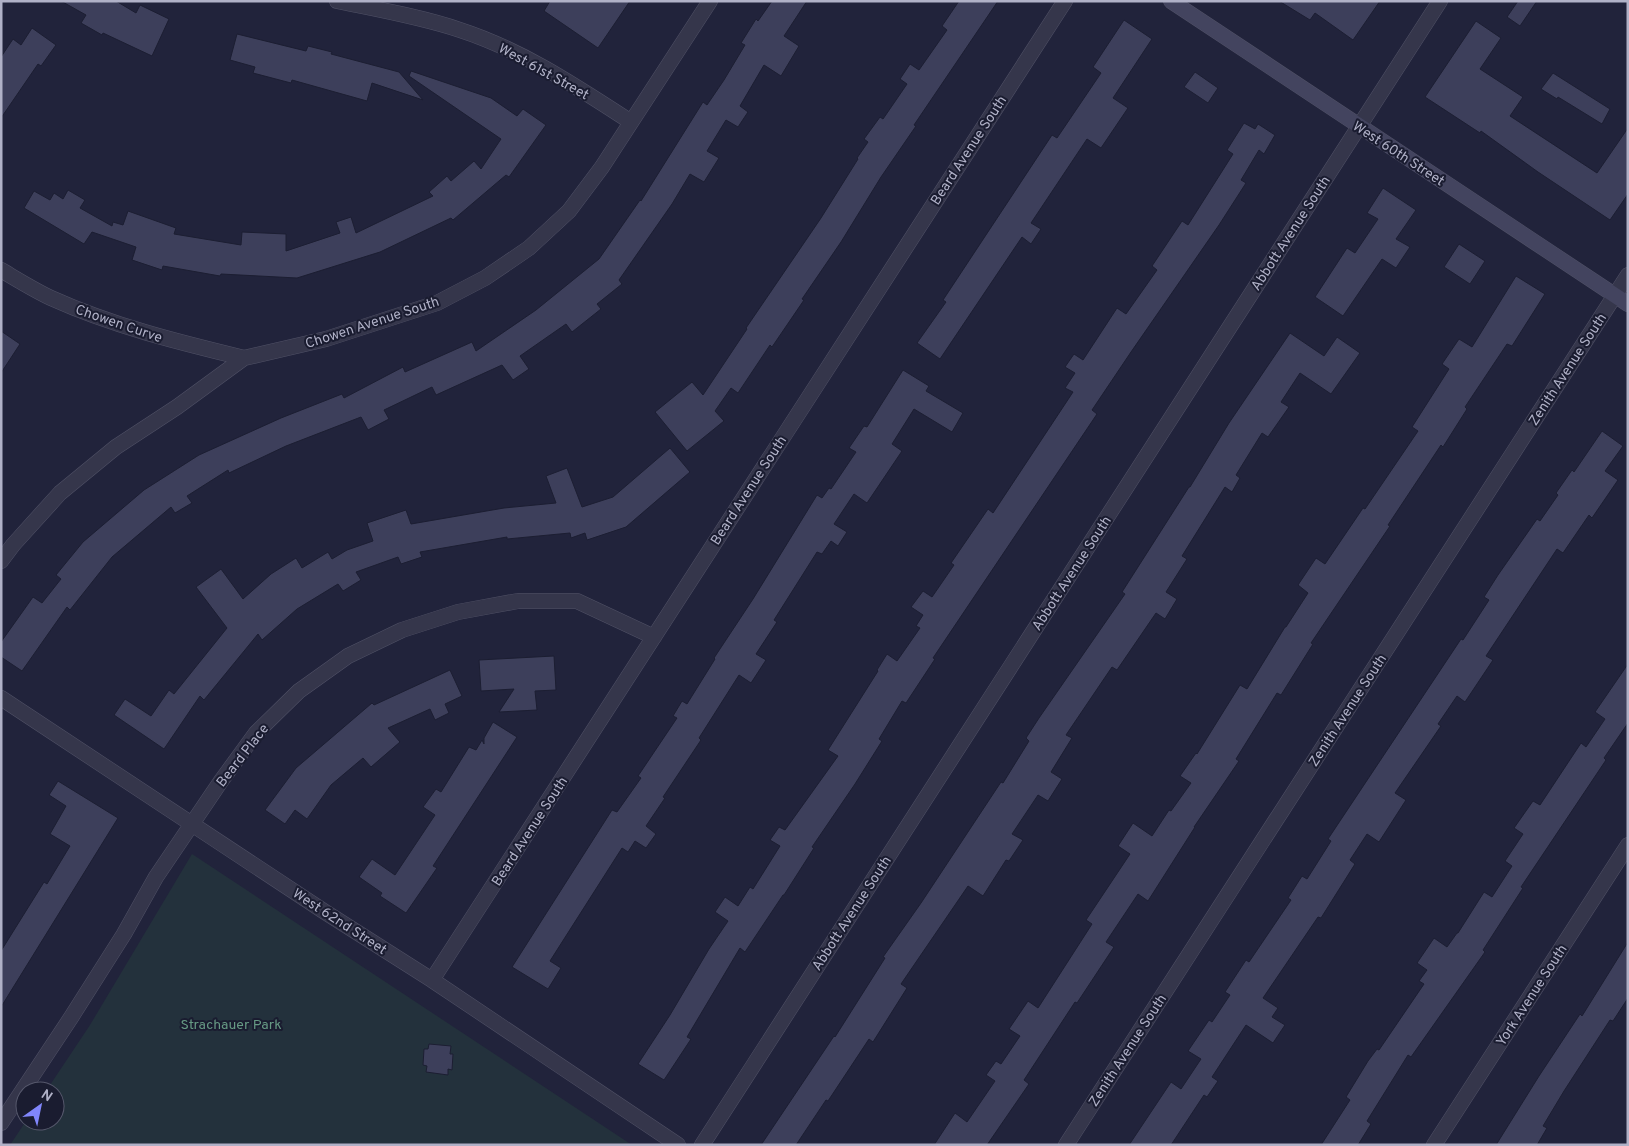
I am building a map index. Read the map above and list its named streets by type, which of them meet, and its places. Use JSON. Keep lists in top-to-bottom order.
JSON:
{
  "streets": {
    "street": [
      "West 61st Street",
      "Beard Avenue South",
      "West 60th Street",
      "Abbott Avenue South",
      "Chowen Avenue South",
      "Chowen Curve",
      "Zenith Avenue South",
      "Beard Place",
      "West 62nd Street",
      "York Avenue South"
    ]
  },
  "crossings": [
    ["West 61st Street", "Chowen Avenue South"],
    ["Beard Avenue South", "Beard Place"],
    ["Beard Avenue South", "West 62nd Street"],
    ["West 60th Street", "Abbott Avenue South"],
    ["West 60th Street", "Zenith Avenue South"],
    ["Chowen Avenue South", "Chowen Curve"],
    ["Beard Place", "West 62nd Street"]
  ],
  "parks": ["Strachauer Park"],
  "north": "top right"
}
